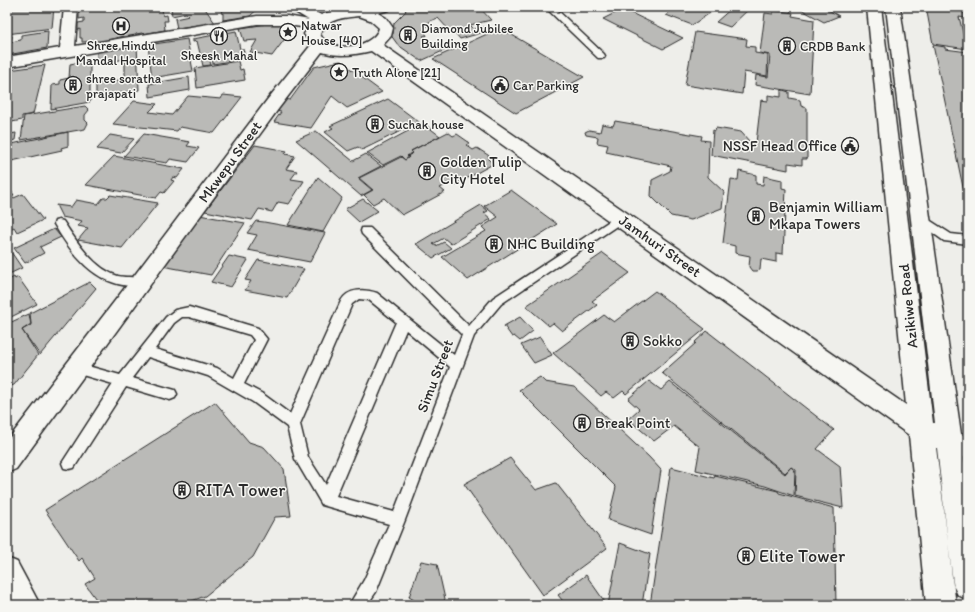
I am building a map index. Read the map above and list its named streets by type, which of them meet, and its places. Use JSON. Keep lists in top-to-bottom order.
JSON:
{
  "streets": {
    "street": ["Mkwepu Street", "Jamhuri Street", "Azikiwe Road"],
    "lane": ["Simu Street"]
  },
  "crossings": [
    ["Jamhuri Street", "Azikiwe Road"],
    ["Jamhuri Street", "Simu Street"]
  ],
  "places": {
    "hospital": ["Shree Hindu Mandal Hospital"],
    "place": ["Natwar House [40]", "Truth Alone [21]"],
    "building": [
      "Diamond Jubilee Building",
      "CRDB Bank",
      "shree soratha prajapati",
      "Suchak house",
      "Golden Tulip City Hotel",
      "Benjamin William Mkapa Towers",
      "NHC Building",
      "Sokko",
      "Break Point",
      "RITA Tower",
      "Elite Tower"
    ],
    "restaurant": ["Sheesh Mahal"],
    "public building": ["Car Parking", "NSSF Head Office"]
  }
}
